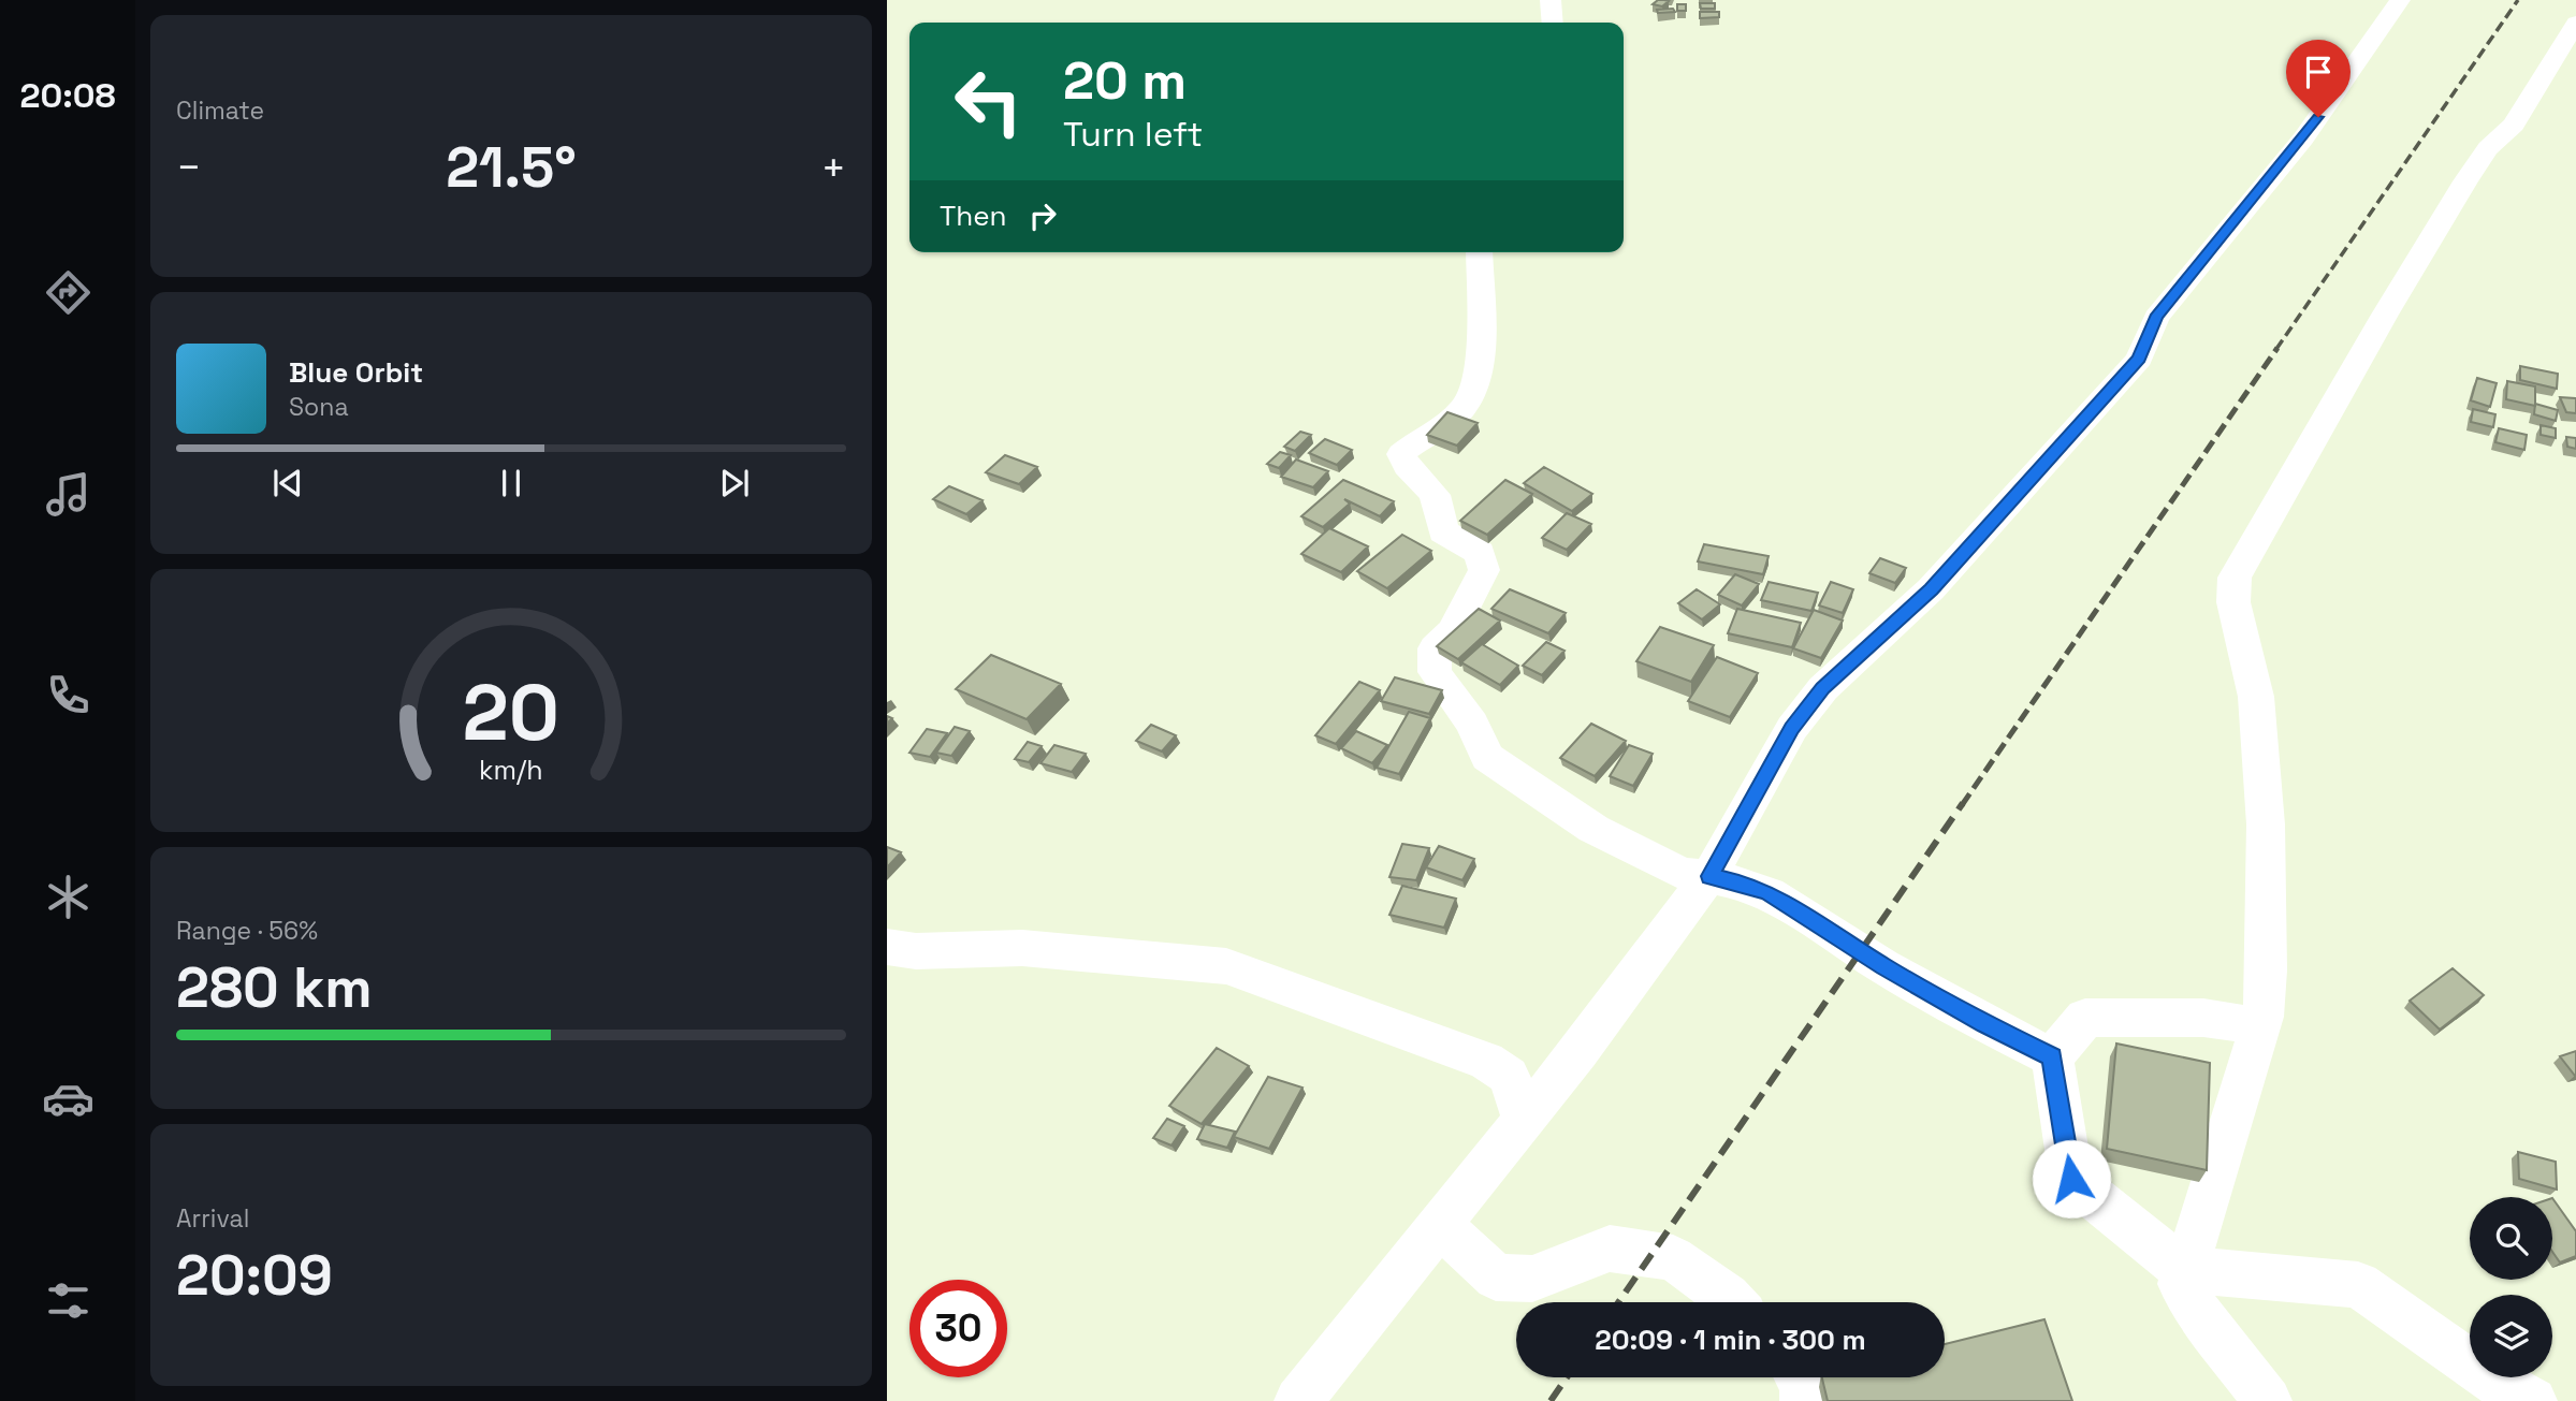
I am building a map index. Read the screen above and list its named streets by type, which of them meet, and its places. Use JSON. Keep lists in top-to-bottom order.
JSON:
{
  "page": {
    "tabs": "20:08",
    "tile": [
      "Climate",
      ["Range · 56%", "280 km"],
      ["Arrival", "20:09"]
    ],
    "turn": ["20 m", "Turn left"],
    "heat": ["−", "21.5°", "+"],
    "then": "Then",
    "song": ["Blue Orbit", "Sona"],
    "limit": "30",
    "trip": "20:09 · 1 min · 300 m",
    "gauge": ["20", "km/h"]
  }
}
